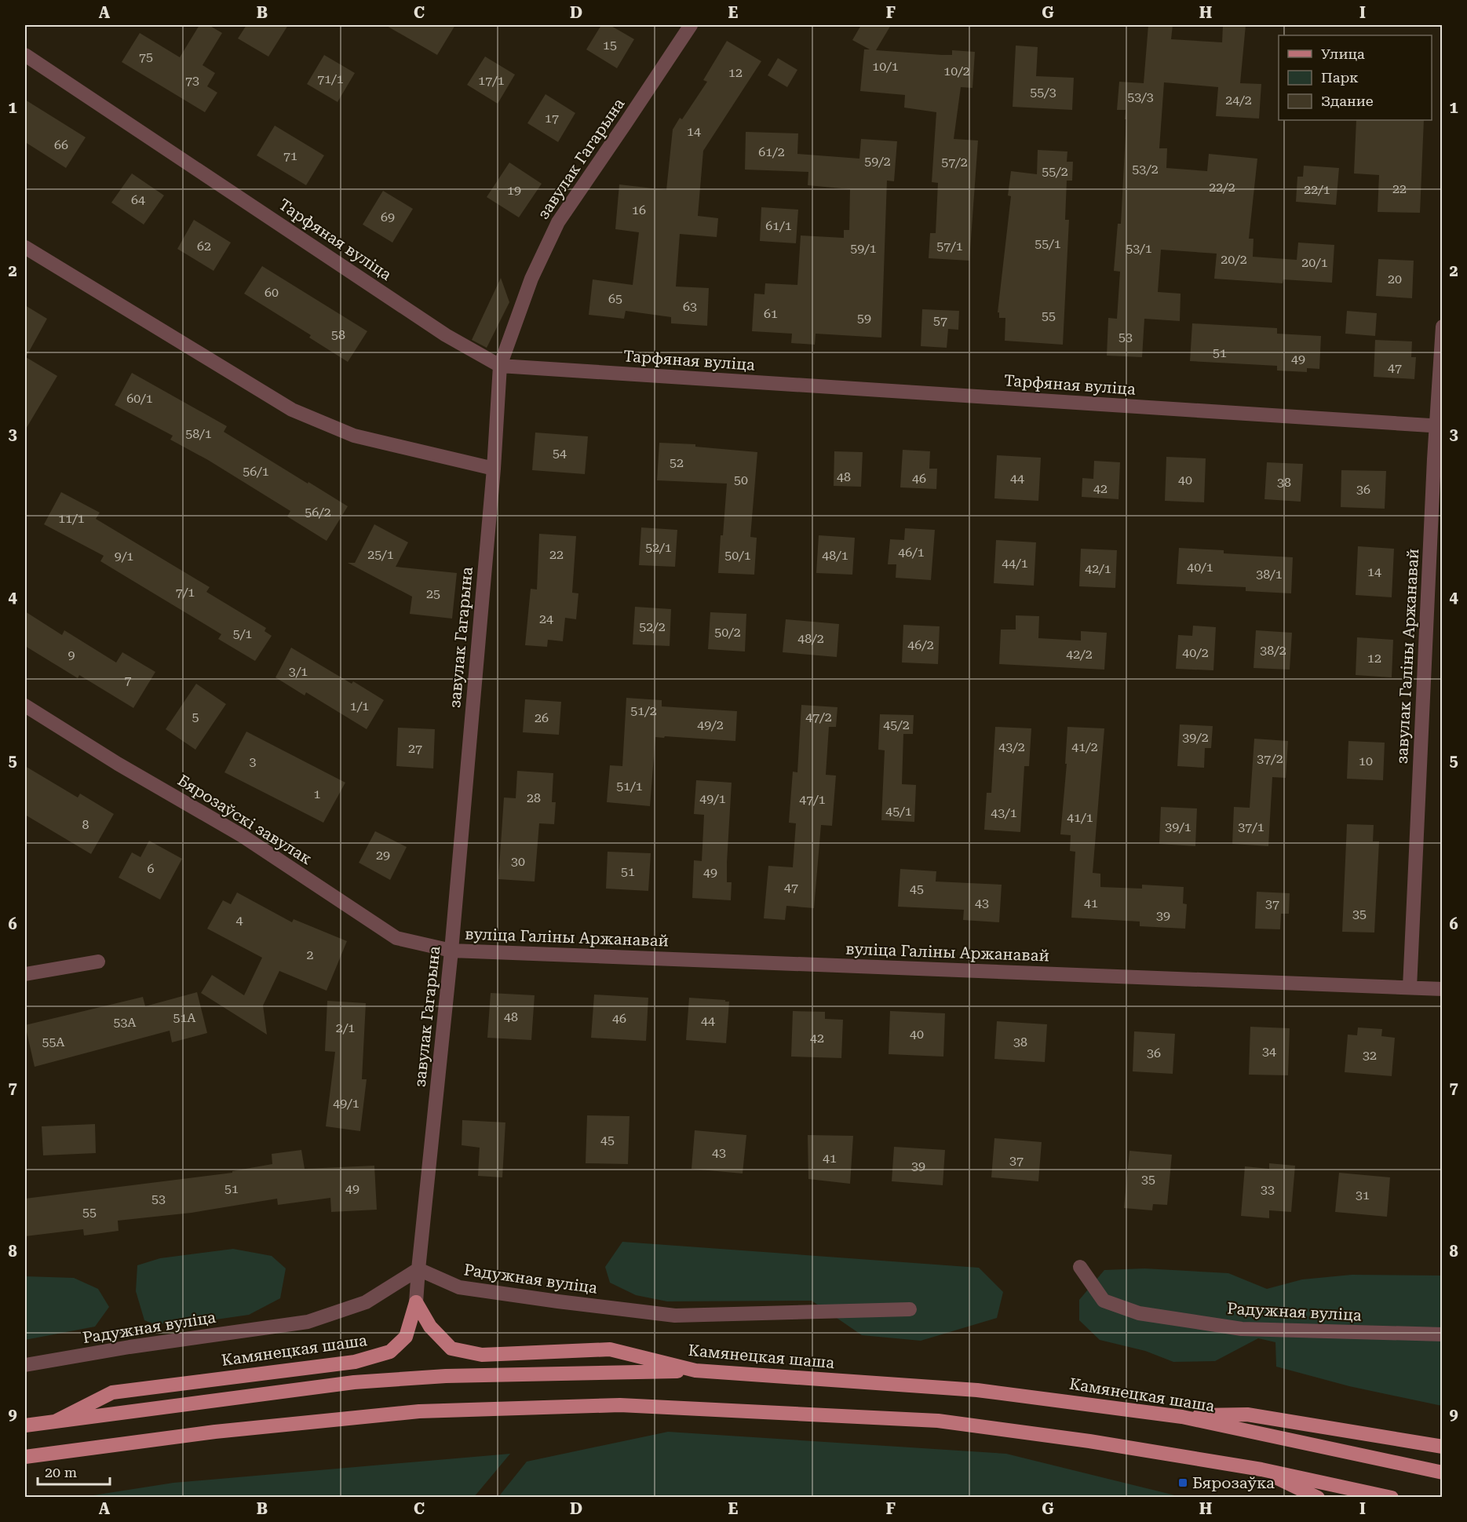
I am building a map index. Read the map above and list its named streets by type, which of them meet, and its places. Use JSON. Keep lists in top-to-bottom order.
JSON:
{
  "streets": {
    "main road": ["Камянецкая шаша"],
    "street": [
      "завулак Гагарына",
      "Тарфяная вуліца",
      "завулак Галіны Аржанавай",
      "Бярозаўскі завулак",
      "вуліца Галіны Аржанавай",
      "Радужная вуліца"
    ]
  },
  "crossings": [
    ["завулак Гагарына", "Тарфяная вуліца"],
    ["завулак Гагарына", "Бярозаўскі завулак"],
    ["завулак Гагарына", "вуліца Галіны Аржанавай"],
    ["завулак Гагарына", "Радужная вуліца"],
    ["завулак Гагарына", "Камянецкая шаша"],
    ["Тарфяная вуліца", "завулак Галіны Аржанавай"],
    ["завулак Галіны Аржанавай", "вуліца Галіны Аржанавай"],
    ["Бярозаўскі завулак", "вуліца Галіны Аржанавай"]
  ],
  "places": {
    "transit": ["Бярозаўка"]
  },
  "house_numbers": [
    "15",
    "75",
    "10/1",
    "10/2",
    "12",
    "71/1",
    "73",
    "17/1",
    "55/3",
    "53/3",
    "24/2",
    "17",
    "14",
    "66",
    "61/2",
    "71",
    "59/2",
    "57/2",
    "53/2",
    "55/2",
    "22/2",
    "22",
    "22/1",
    "19",
    "64",
    "16",
    "69",
    "61/1",
    "55/1",
    "62",
    "57/1",
    "59/1",
    "53/1",
    "20/2",
    "20/1",
    "20",
    "60",
    "65",
    "63",
    "61",
    "55",
    "59",
    "57",
    "58",
    "53",
    "51",
    "49",
    "47",
    "60/1",
    "58/1",
    "54",
    "52",
    "56/1",
    "48",
    "46",
    "44",
    "50",
    "40",
    "38",
    "42",
    "36",
    "56/2",
    "11/1",
    "52/1",
    "46/1",
    "25/1",
    "22",
    "50/1",
    "48/1",
    "9/1",
    "44/1",
    "40/1",
    "42/1",
    "14",
    "38/1",
    "7/1",
    "25",
    "24",
    "52/2",
    "50/2",
    "5/1",
    "48/2",
    "46/2",
    "38/2",
    "40/2",
    "42/2",
    "9",
    "12",
    "3/1",
    "7",
    "1/1",
    "51/2",
    "5",
    "47/2",
    "26",
    "49/2",
    "45/2",
    "39/2",
    "43/2",
    "41/2",
    "27",
    "37/2",
    "10",
    "3",
    "51/1",
    "1",
    "28",
    "49/1",
    "47/1",
    "45/1",
    "43/1",
    "41/1",
    "8",
    "39/1",
    "37/1",
    "29",
    "30",
    "6",
    "51",
    "49",
    "47",
    "45",
    "43",
    "41",
    "37",
    "35",
    "39",
    "4",
    "2",
    "48",
    "51А",
    "46",
    "44",
    "53А",
    "2/1",
    "40",
    "42",
    "55А",
    "38",
    "34",
    "36",
    "32",
    "49/1",
    "45",
    "43",
    "41",
    "37",
    "39",
    "35",
    "51",
    "49",
    "33",
    "31",
    "53",
    "55"
  ],
  "legend": ["Улица", "Парк", "Здание"],
  "scale_bar": "20 m",
  "grid": {
    "columns": [
      "A",
      "B",
      "C",
      "D",
      "E",
      "F",
      "G",
      "H",
      "I"
    ],
    "rows": [
      "1",
      "2",
      "3",
      "4",
      "5",
      "6",
      "7",
      "8",
      "9"
    ]
  }
}
